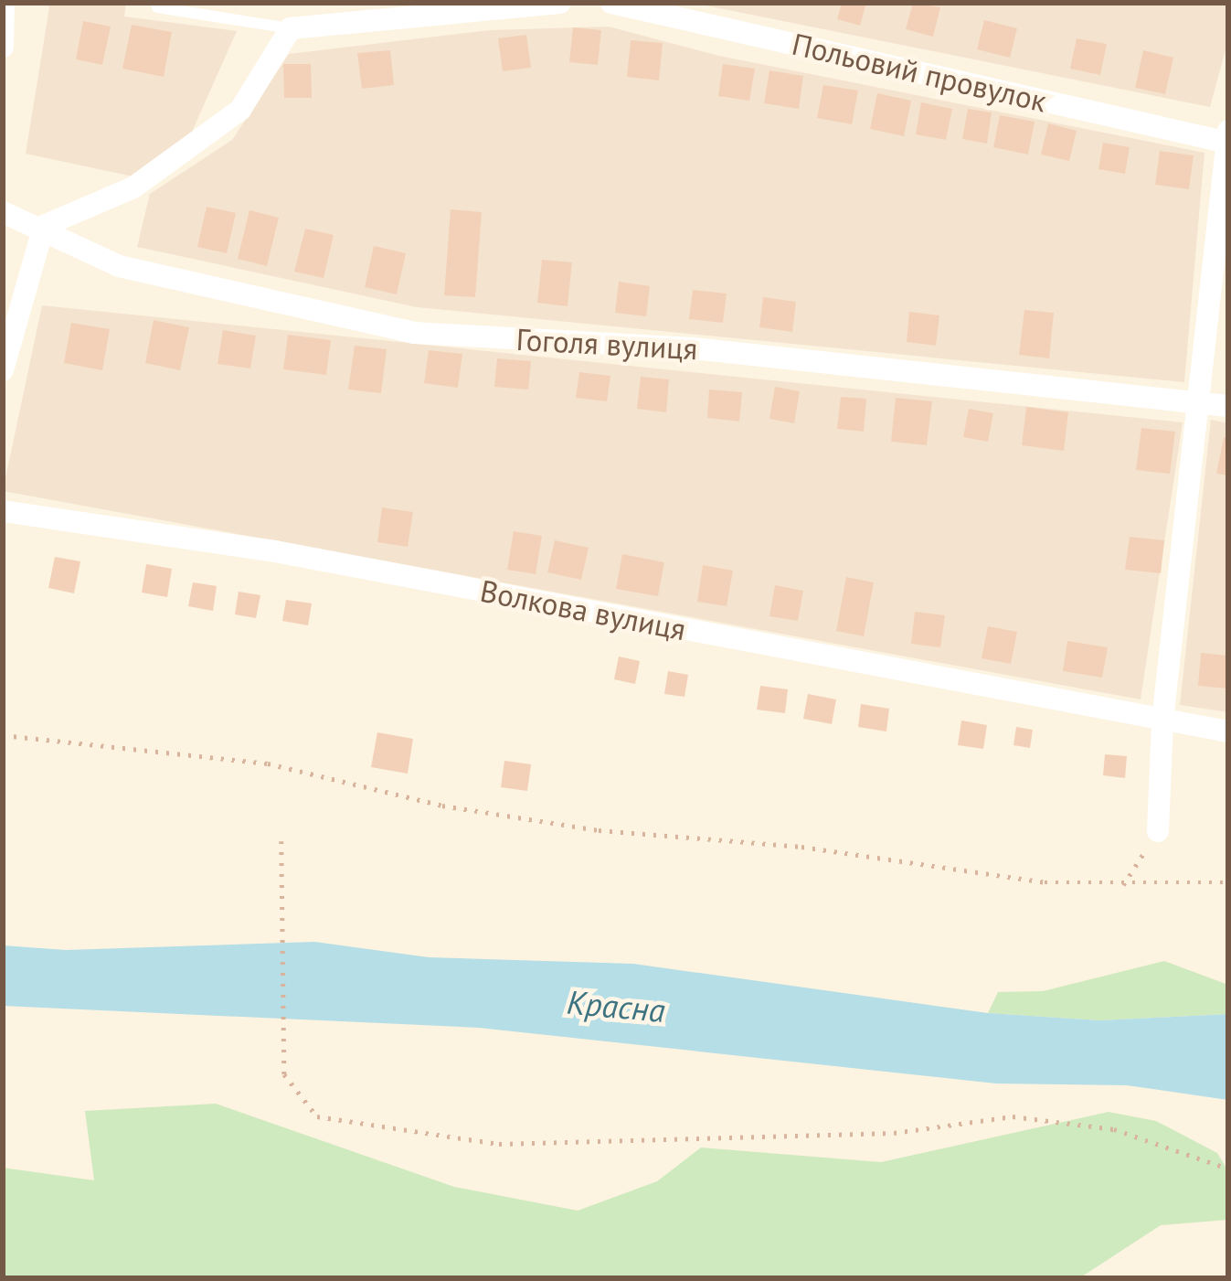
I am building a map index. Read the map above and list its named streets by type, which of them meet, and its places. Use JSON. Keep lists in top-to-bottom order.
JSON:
{
  "streets": {
    "street": ["Польовий провулок", "Гоголя вулиця", "Волкова вулиця"]
  },
  "water": ["Красна"]
}
